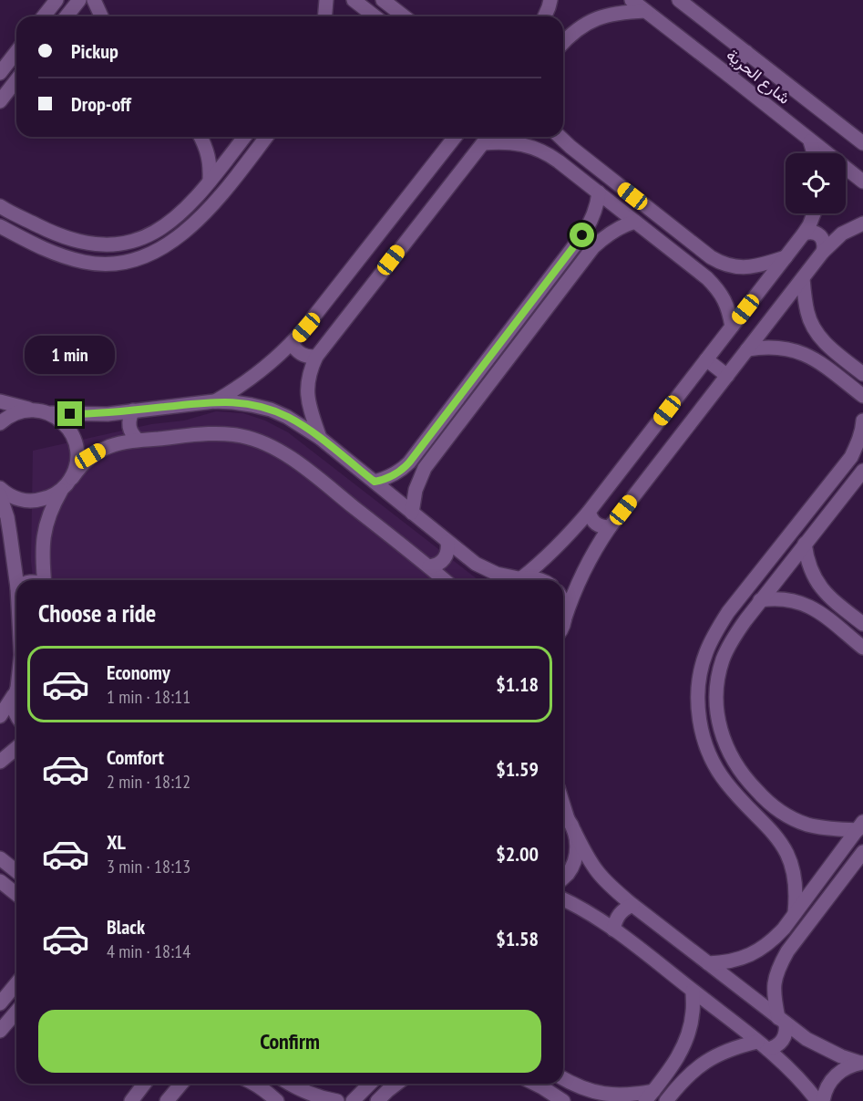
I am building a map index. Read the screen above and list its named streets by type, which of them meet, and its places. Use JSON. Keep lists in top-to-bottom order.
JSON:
{
  "streets": {
    "street": ["شارع الحرية"]
  },
  "page": {
    "banner": ["Pickup", "Drop-off"],
    "bubble": "1 min",
    "heading": "Choose a ride",
    "list": [
      {
        "name": "Economy",
        "note": "1 min · 18:11",
        "value": "$1.18"
      },
      {
        "name": "Comfort",
        "note": "2 min · 18:12",
        "value": "$1.59"
      },
      {
        "name": "XL",
        "note": "3 min · 18:13",
        "value": "$2.00"
      },
      {
        "name": "Black",
        "note": "4 min · 18:14",
        "value": "$1.58"
      }
    ],
    "buttons": "Confirm"
  }
}
